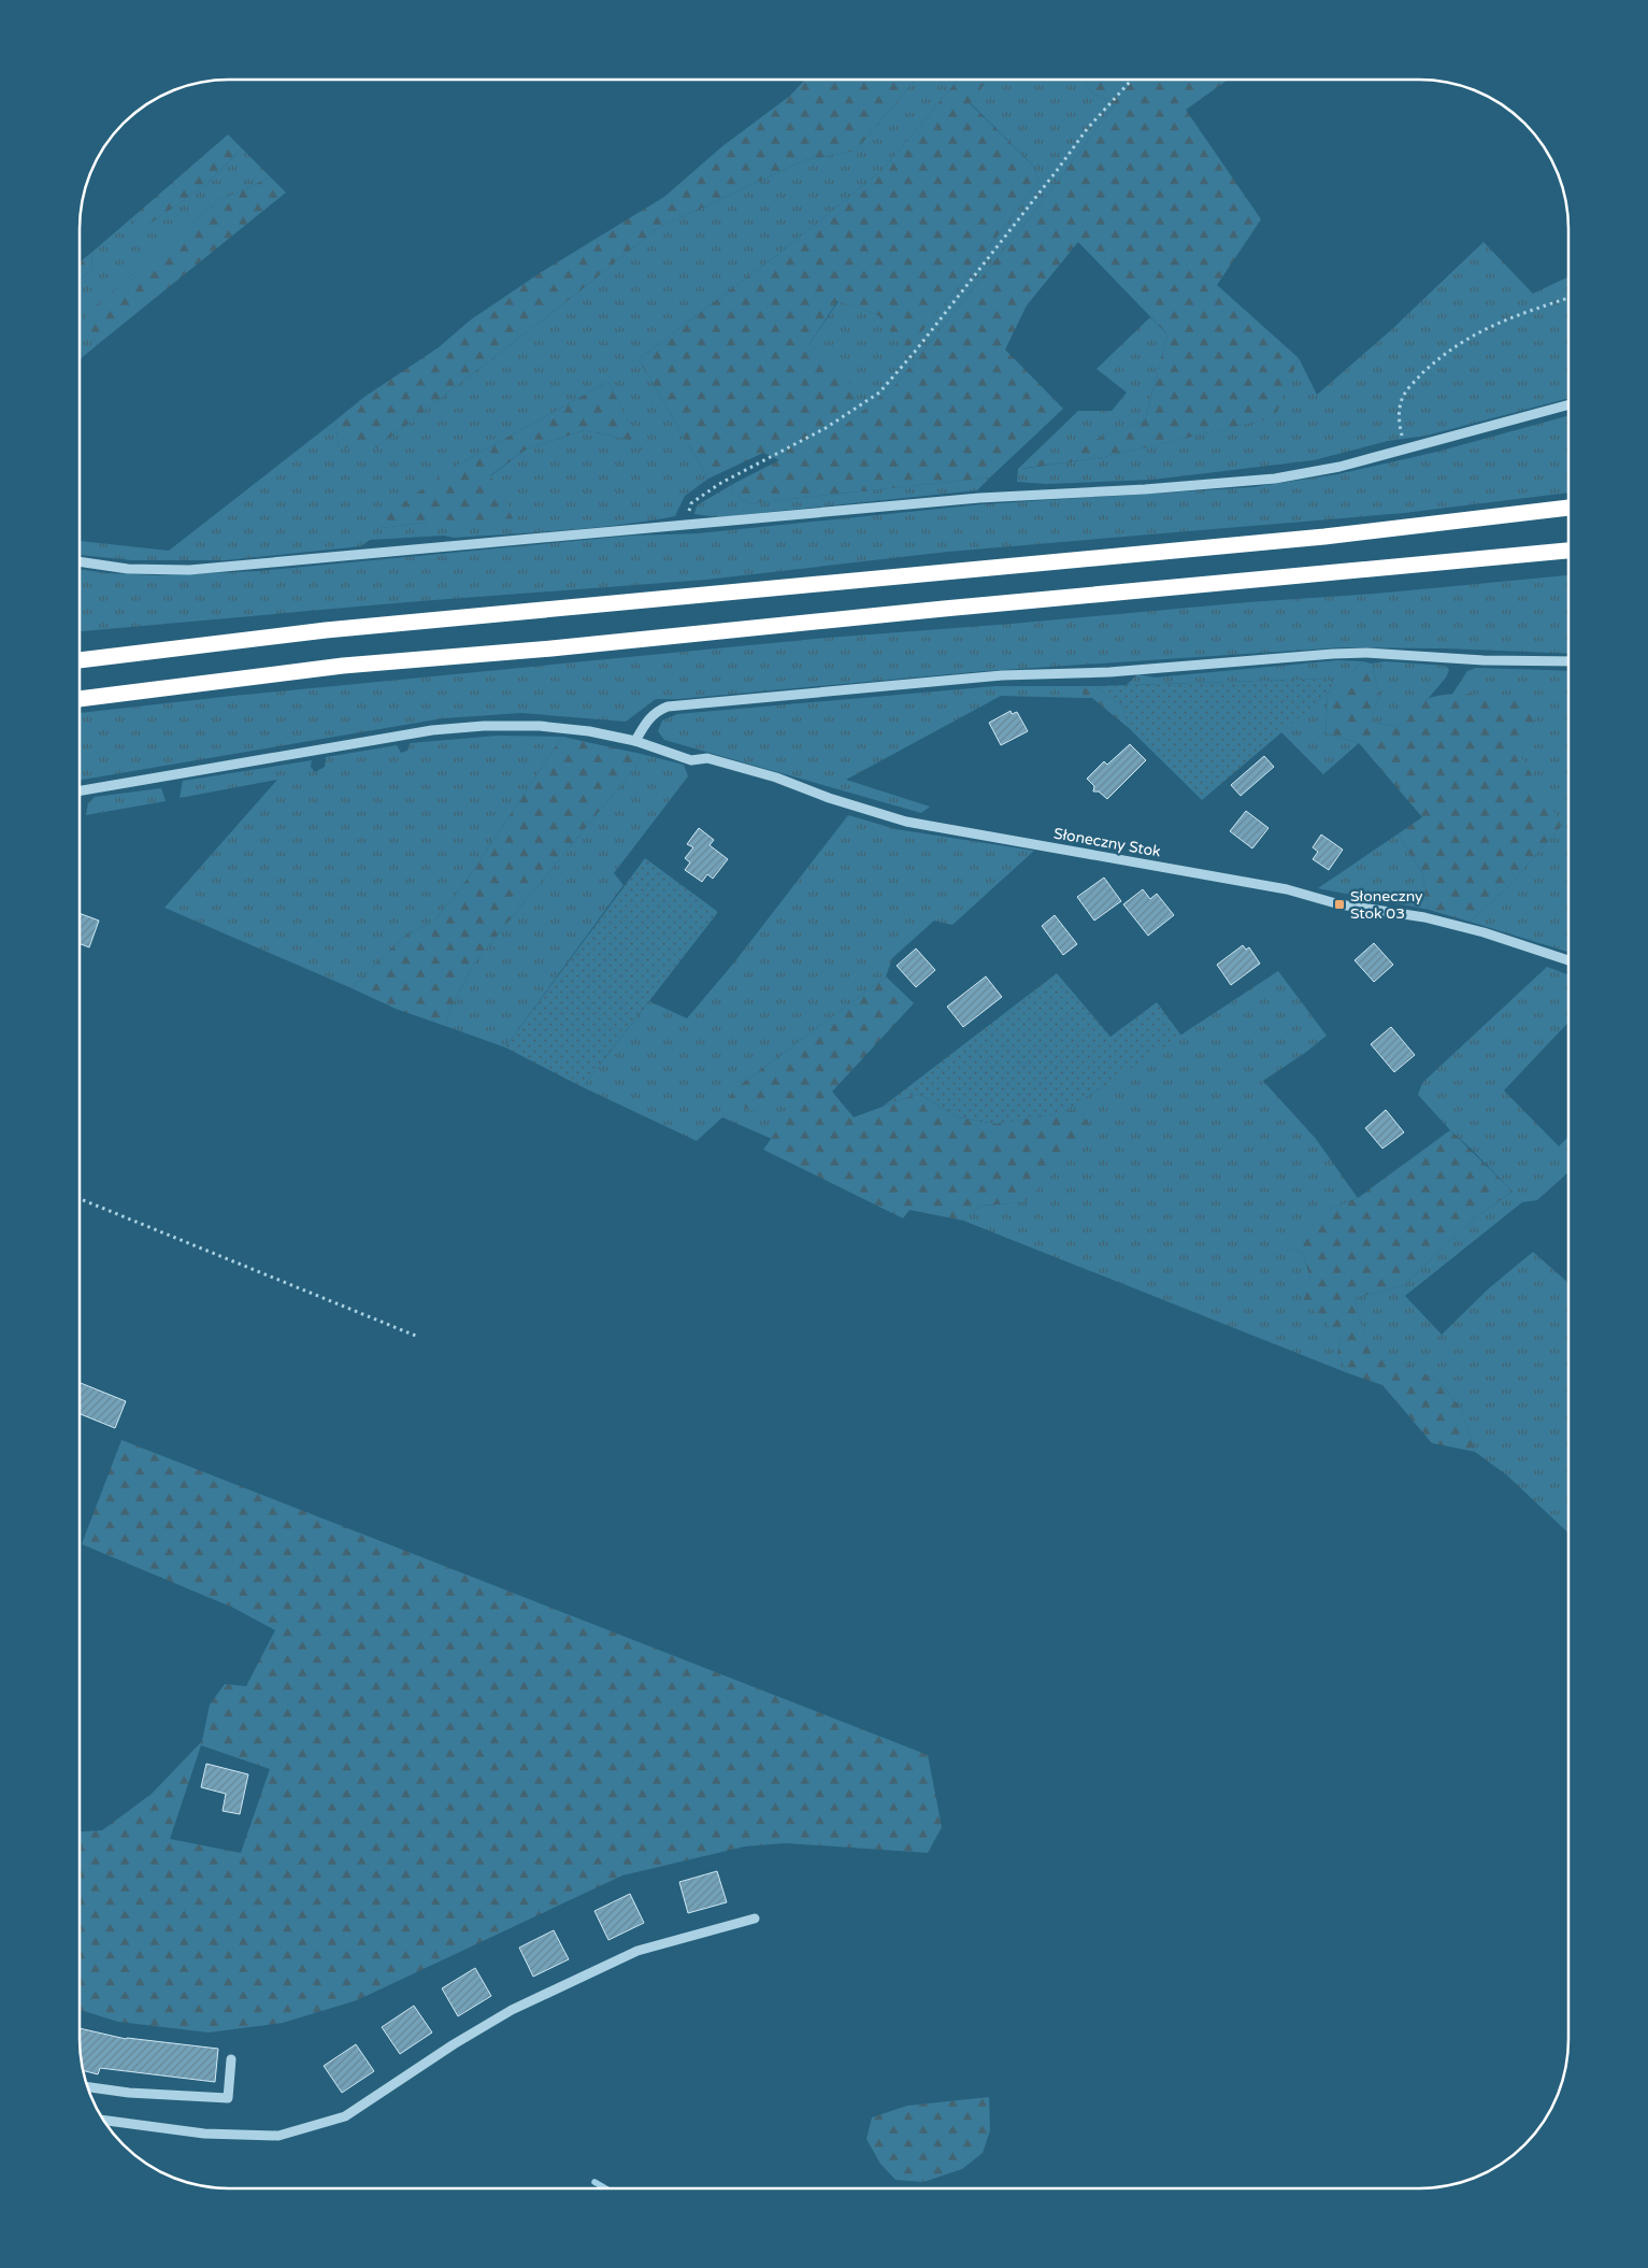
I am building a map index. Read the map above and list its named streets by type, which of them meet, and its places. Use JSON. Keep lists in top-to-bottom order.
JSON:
{
  "streets": {
    "street": ["Słoneczny Stok"]
  },
  "places": {
    "transit": ["Słoneczny Stok 03"]
  }
}
